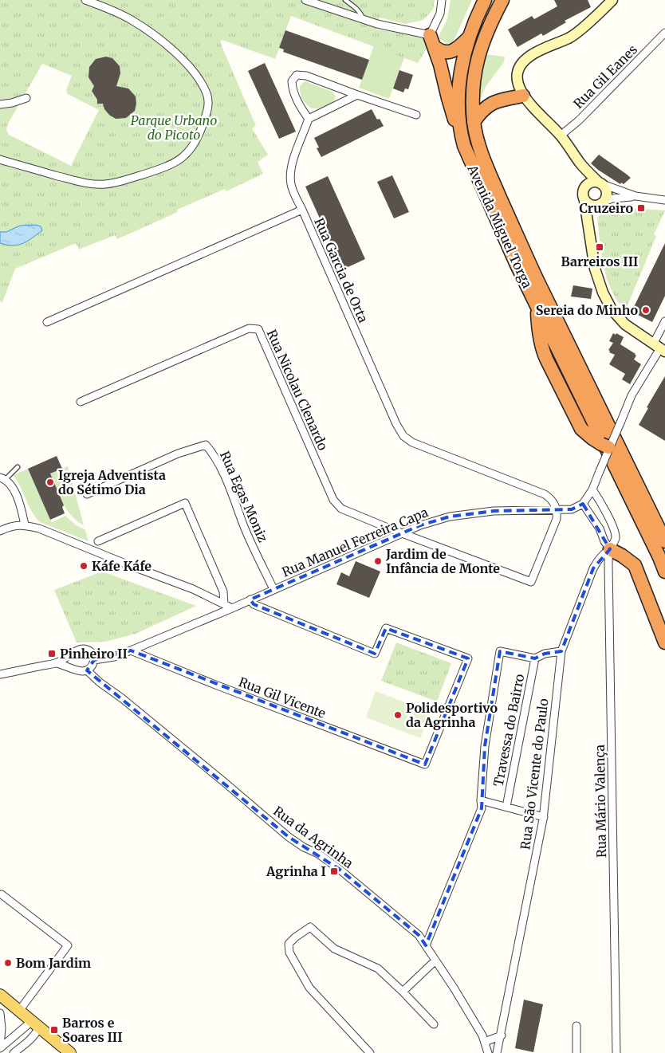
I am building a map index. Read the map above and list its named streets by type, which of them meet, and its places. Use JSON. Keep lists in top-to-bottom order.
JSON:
{
  "streets": {
    "highway": ["Avenida Miguel Torga"],
    "street": [
      "Rua Gil Eanes",
      "Rua Garcia de Orta",
      "Rua Nicolau Clenardo",
      "Rua Egas Moniz",
      "Rua Manuel Ferreira Capa",
      "Rua Gil Vicente",
      "Travessa do Bairro",
      "Rua São Vicente do Paulo",
      "Rua Mário Valença",
      "Rua da Agrinha"
    ]
  },
  "crossings": [
    ["Rua Garcia de Orta", "Rua Manuel Ferreira Capa"],
    ["Rua Nicolau Clenardo", "Rua Manuel Ferreira Capa"],
    ["Rua Egas Moniz", "Rua Manuel Ferreira Capa"],
    ["Rua Manuel Ferreira Capa", "Rua Gil Vicente"],
    ["Rua Manuel Ferreira Capa", "Rua da Agrinha"],
    ["Rua São Vicente do Paulo", "Rua Mário Valença"]
  ],
  "parks": ["Parque Urbano do Picoto"],
  "places": {
    "transit": [
      "Cruzeiro",
      "Barreiros III",
      "Pinheiro II",
      "Agrinha I",
      "Barros e Soares III"
    ],
    "other": [
      "Sereia do Minho",
      "Igreja Adventista do Sétimo Dia",
      "Jardim de Infância de Monte",
      "Káfe Káfe",
      "Polidesportivo da Agrinha",
      "Bom Jardim"
    ]
  }
}
